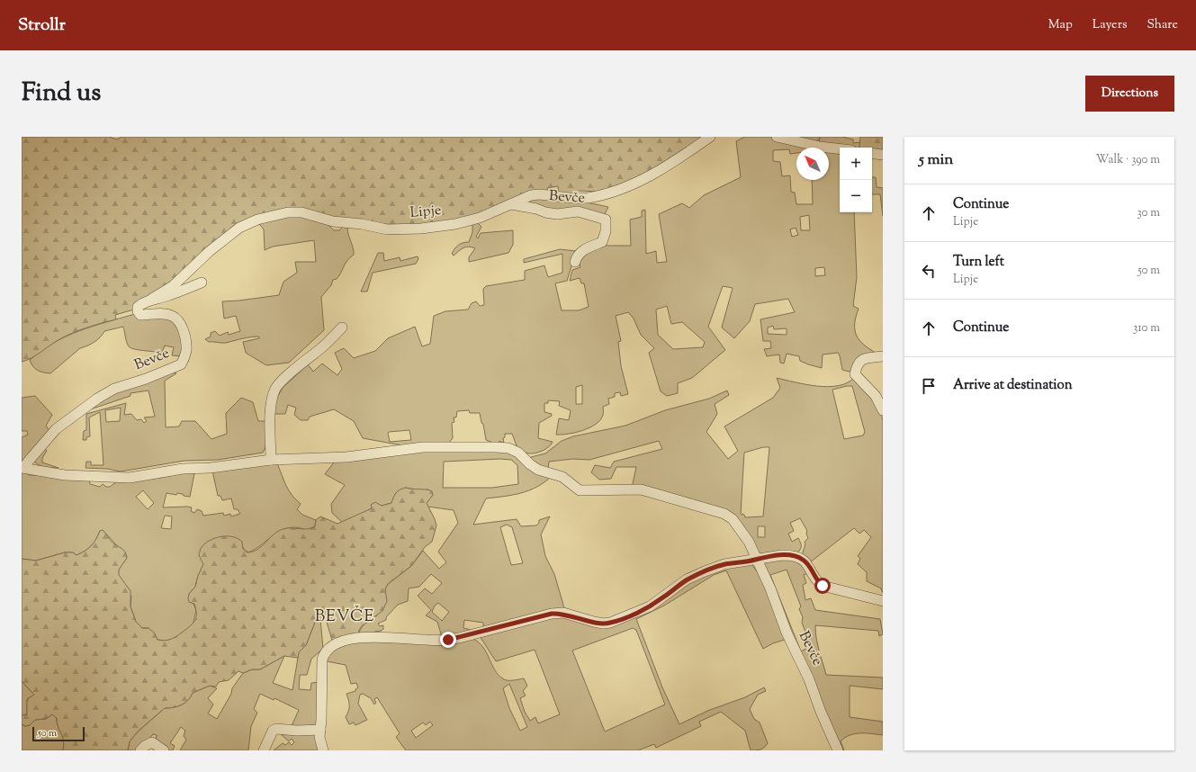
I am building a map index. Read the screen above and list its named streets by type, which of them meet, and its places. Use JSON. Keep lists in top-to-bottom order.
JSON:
{
  "streets": {
    "street": ["Bevče", "Lipje"]
  },
  "crossings": [
    ["Bevče", "Lipje"]
  ],
  "districts": ["BEVČE"],
  "scale_bar": "50 m",
  "north": "top left",
  "page": {
    "header": "Strollr",
    "nav": ["Map", "Layers", "Share"],
    "title": "Find us",
    "buttons": "Directions",
    "heading": ["5 min", "Walk · 390 m"],
    "map_buttons": ["+", "−"],
    "list": [
      ["Continue", "Lipje", "30 m"],
      ["Turn left", "Lipje", "50 m"],
      ["Continue", "310 m"],
      "Arrive at destination"
    ],
    "scale": "50 m"
  }
}
